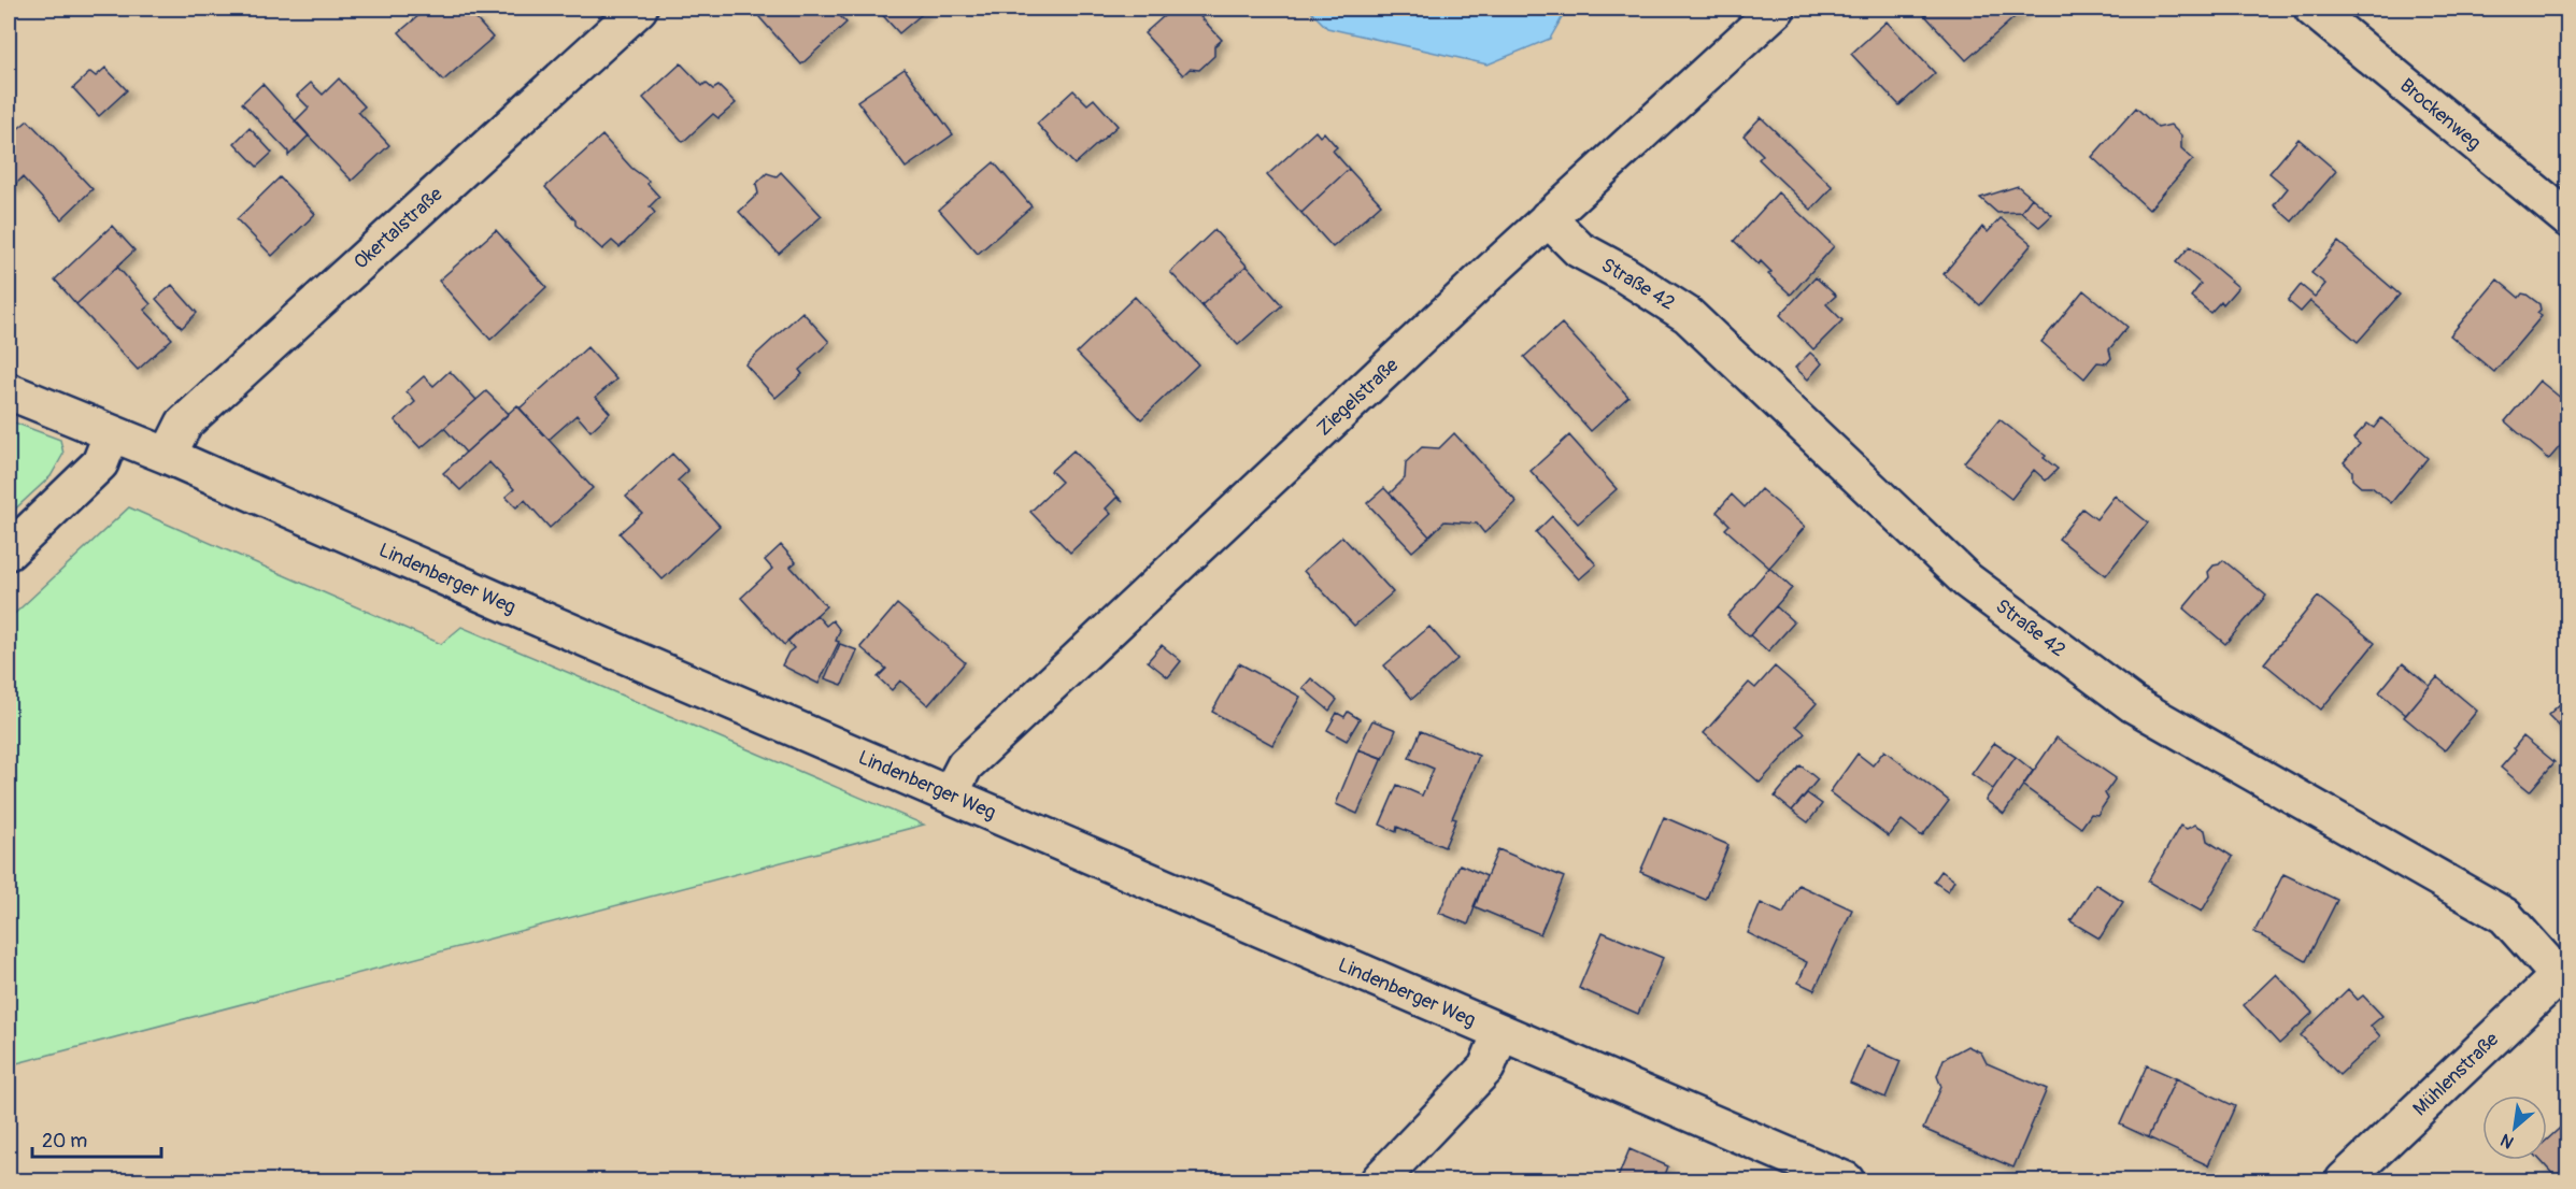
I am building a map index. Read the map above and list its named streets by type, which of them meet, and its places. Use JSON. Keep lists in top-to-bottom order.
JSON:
{
  "streets": {
    "street": [
      "Brockenweg",
      "Okertalstraße",
      "Straße 42",
      "Ziegelstraße",
      "Lindenberger Weg",
      "Mühlenstraße"
    ]
  },
  "crossings": [
    ["Okertalstraße", "Lindenberger Weg"],
    ["Straße 42", "Ziegelstraße"],
    ["Straße 42", "Mühlenstraße"],
    ["Ziegelstraße", "Lindenberger Weg"]
  ],
  "scale_bar": "20 m",
  "north": "bottom left"
}
